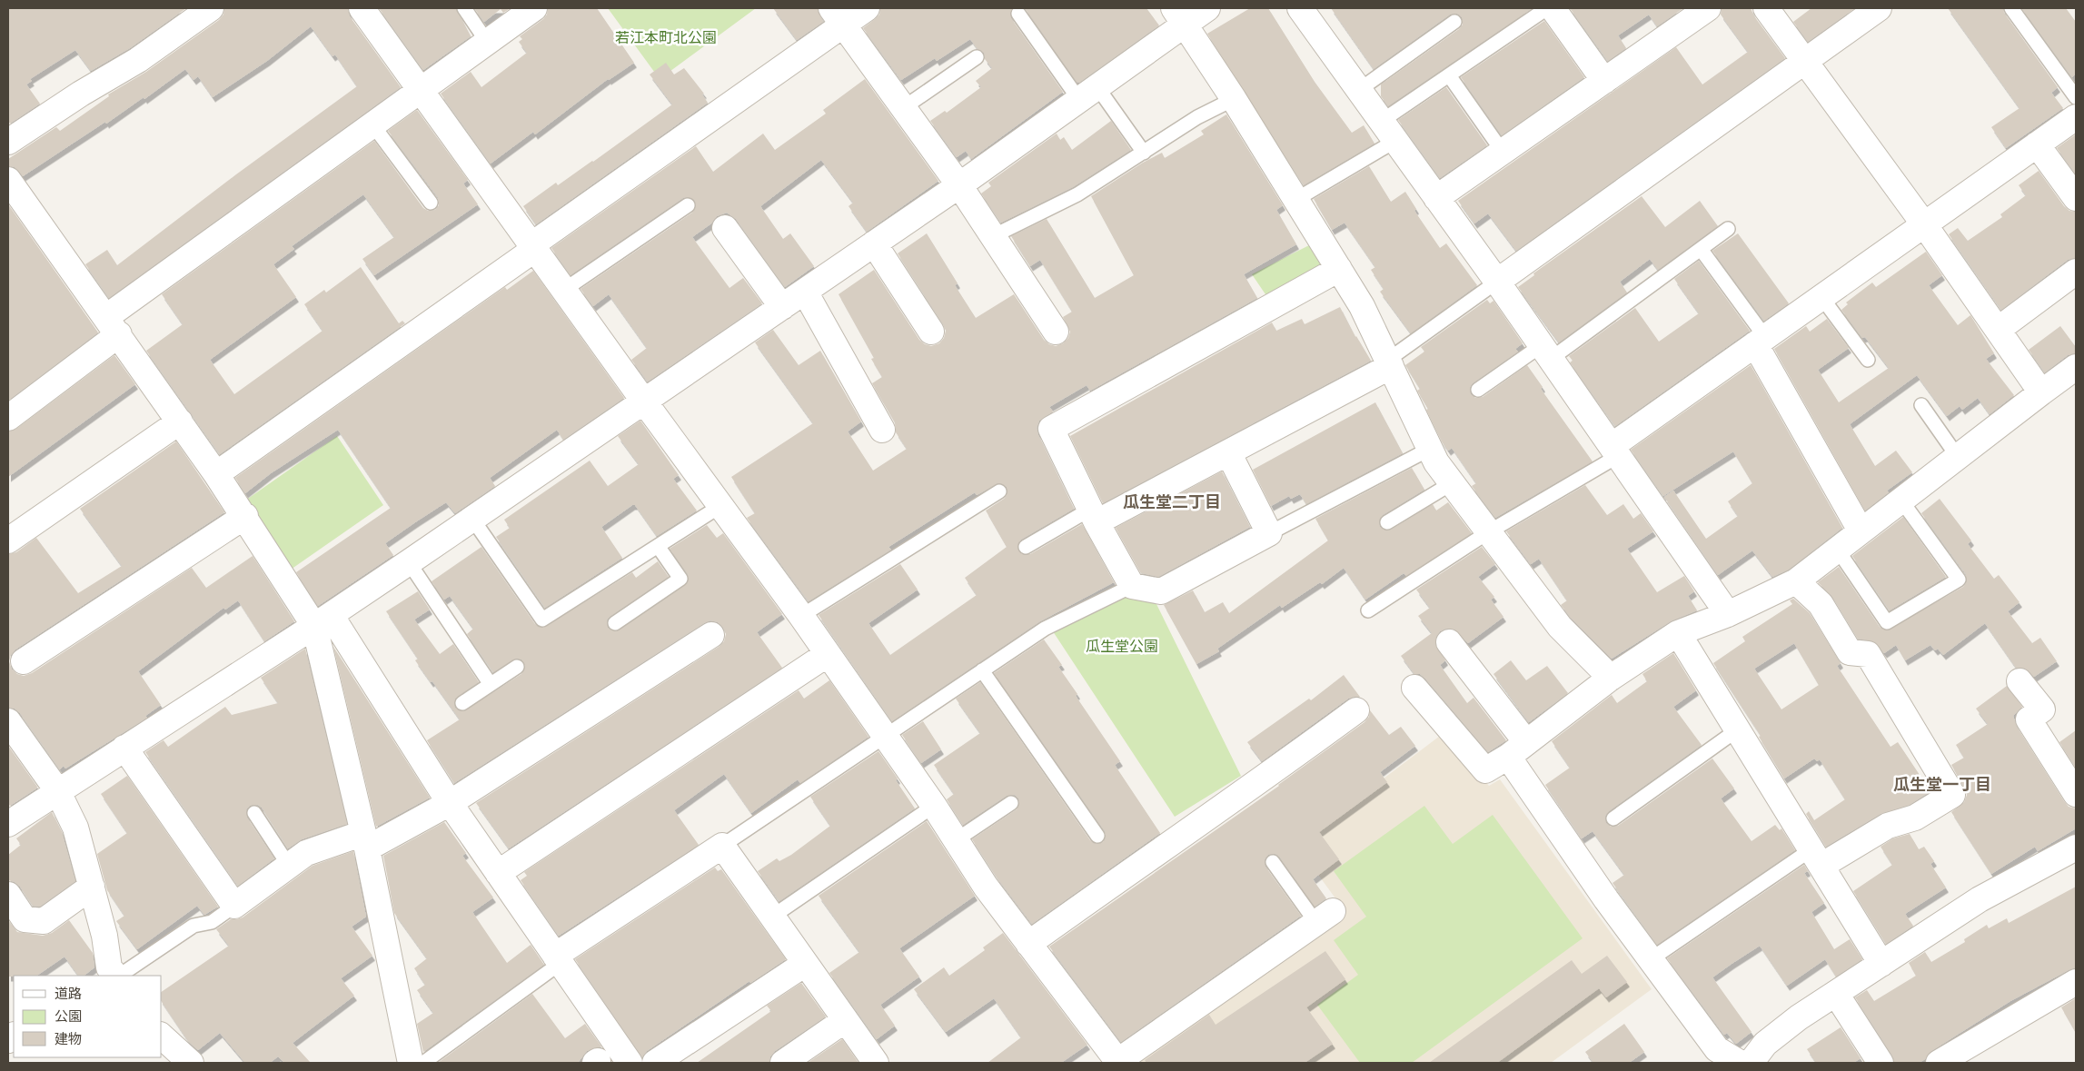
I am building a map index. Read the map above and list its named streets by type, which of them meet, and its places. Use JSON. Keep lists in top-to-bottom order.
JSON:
{
  "districts": ["瓜生堂二丁目", "瓜生堂一丁目"],
  "parks": ["若江本町北公園", "瓜生堂公園"],
  "legend": ["道路", "公園", "建物"]
}
